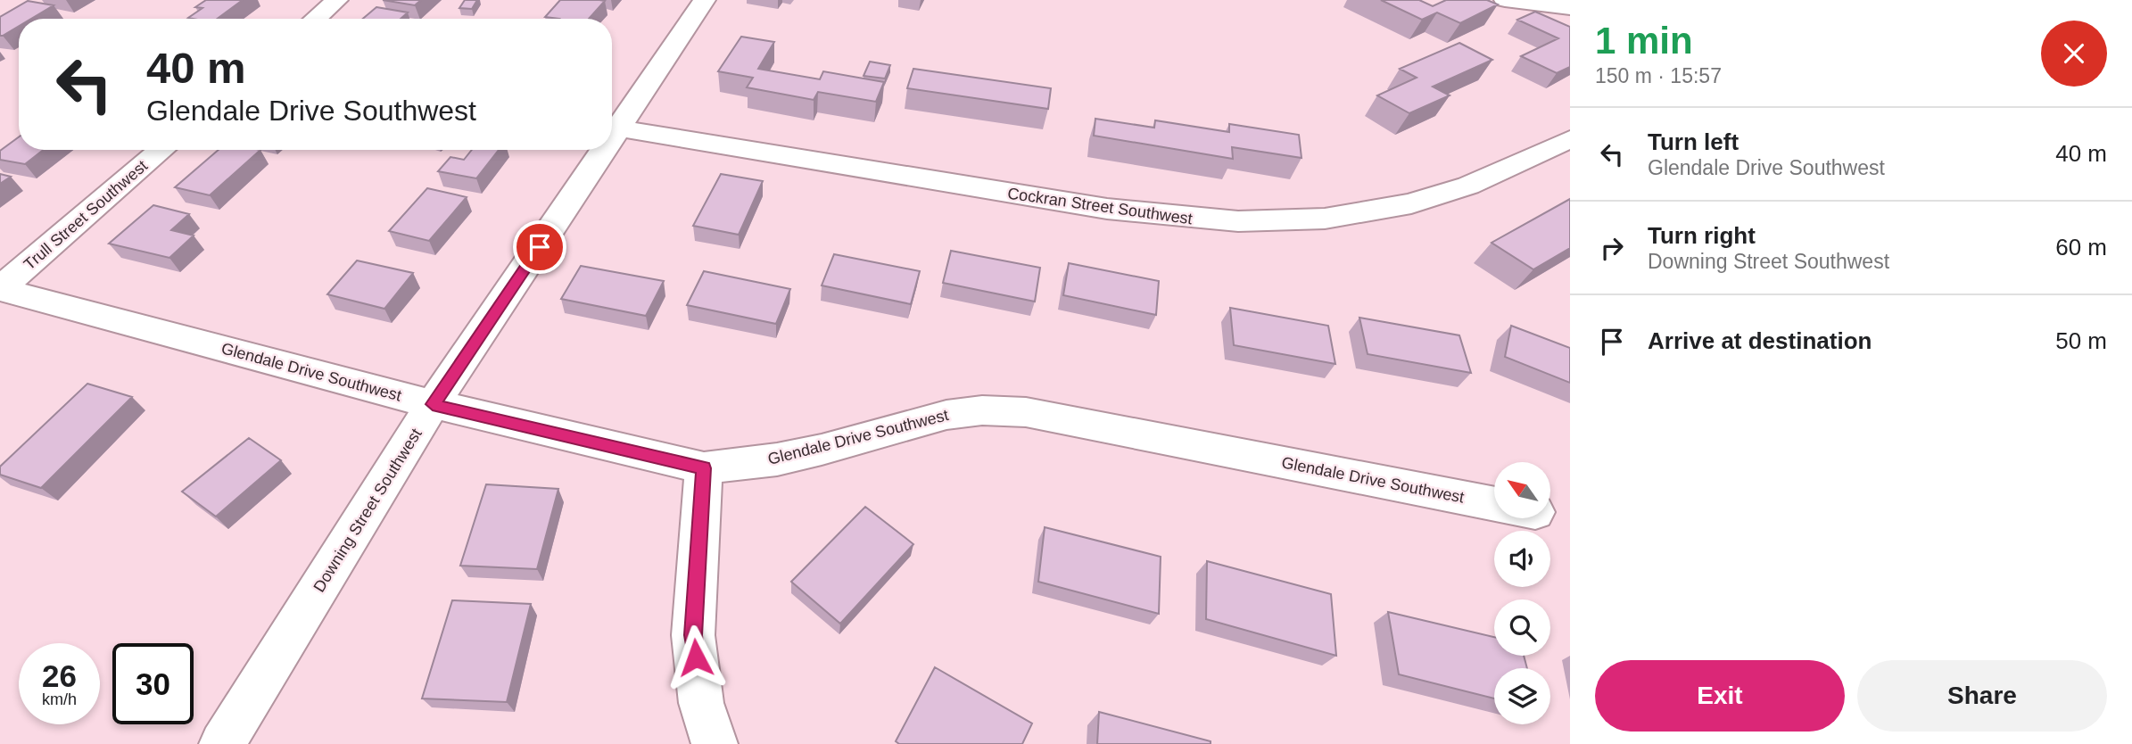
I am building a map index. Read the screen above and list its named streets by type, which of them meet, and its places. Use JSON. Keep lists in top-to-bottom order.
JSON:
{
  "streets": {
    "street": [
      "Cockran Street Southwest",
      "Trull Street Southwest",
      "Glendale Drive Southwest",
      "Downing Street Southwest"
    ]
  },
  "crossings": [
    ["Cockran Street Southwest", "Downing Street Southwest"],
    ["Trull Street Southwest", "Glendale Drive Southwest"],
    ["Glendale Drive Southwest", "Downing Street Southwest"]
  ],
  "north": "top left",
  "page": {
    "heading": ["1 min", "150 m · 15:57"],
    "turn": ["40 m", "Glendale Drive Southwest"],
    "list": [
      {
        "name": "Turn left",
        "note": "Glendale Drive Southwest",
        "value": "40 m"
      },
      {
        "name": "Turn right",
        "note": "Downing Street Southwest",
        "value": "60 m"
      },
      {
        "name": "Arrive at destination",
        "value": "50 m"
      }
    ],
    "speed": "26 km/h",
    "limit": "30",
    "buttons": ["Exit", "Share"]
  }
}
